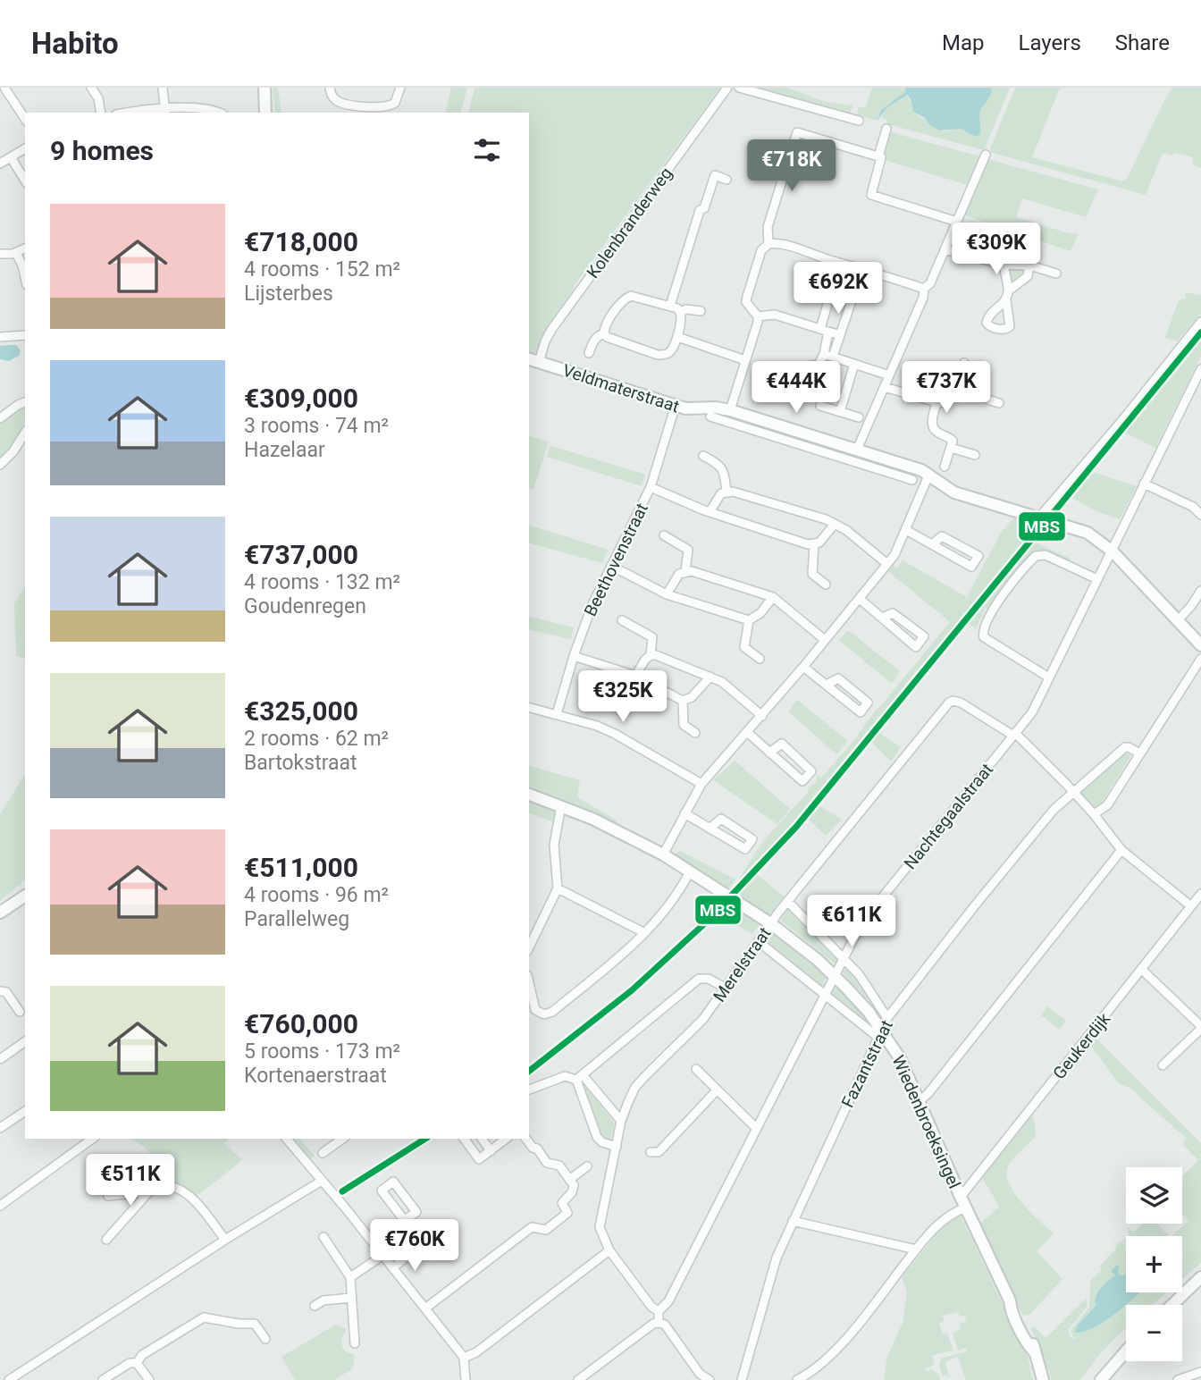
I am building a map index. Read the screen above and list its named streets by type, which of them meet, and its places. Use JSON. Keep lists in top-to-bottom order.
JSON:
{
  "streets": {
    "street": [
      "Kolenbranderweg",
      "Veldmaterstraat",
      "Beethovenstraat",
      "Nachtegaalstraat",
      "Merelstraat",
      "Geukerdijk",
      "Fazantstraat",
      "Wiedenbroeksingel"
    ]
  },
  "crossings": [
    ["Kolenbranderweg", "Veldmaterstraat"],
    ["Veldmaterstraat", "Beethovenstraat"],
    ["Veldmaterstraat", "Nachtegaalstraat"],
    ["Nachtegaalstraat", "Merelstraat"],
    ["Nachtegaalstraat", "Wiedenbroeksingel"],
    ["Merelstraat", "Wiedenbroeksingel"],
    ["Geukerdijk", "Wiedenbroeksingel"],
    ["Fazantstraat", "Wiedenbroeksingel"]
  ],
  "lines": ["transit line MBS"],
  "page": {
    "header": "Habito",
    "nav": ["Map", "Layers", "Share"],
    "heading": "9 homes",
    "price": [
      "€718K",
      "€309K",
      "€692K",
      "€444K",
      "€737K",
      "€325K",
      "€611K",
      "€511K",
      "€760K"
    ],
    "list": [
      {
        "name": "€718,000",
        "note": "4 rooms · 152 m² · Lijsterbes"
      },
      {
        "name": "€309,000",
        "note": "3 rooms · 74 m² · Hazelaar"
      },
      {
        "name": "€737,000",
        "note": "4 rooms · 132 m² · Goudenregen"
      },
      {
        "name": "€325,000",
        "note": "2 rooms · 62 m² · Bartokstraat"
      },
      {
        "name": "€511,000",
        "note": "4 rooms · 96 m² · Parallelweg"
      },
      {
        "name": "€760,000",
        "note": "5 rooms · 173 m² · Kortenaerstraat"
      }
    ],
    "map_buttons": ["+", "−"]
  }
}
